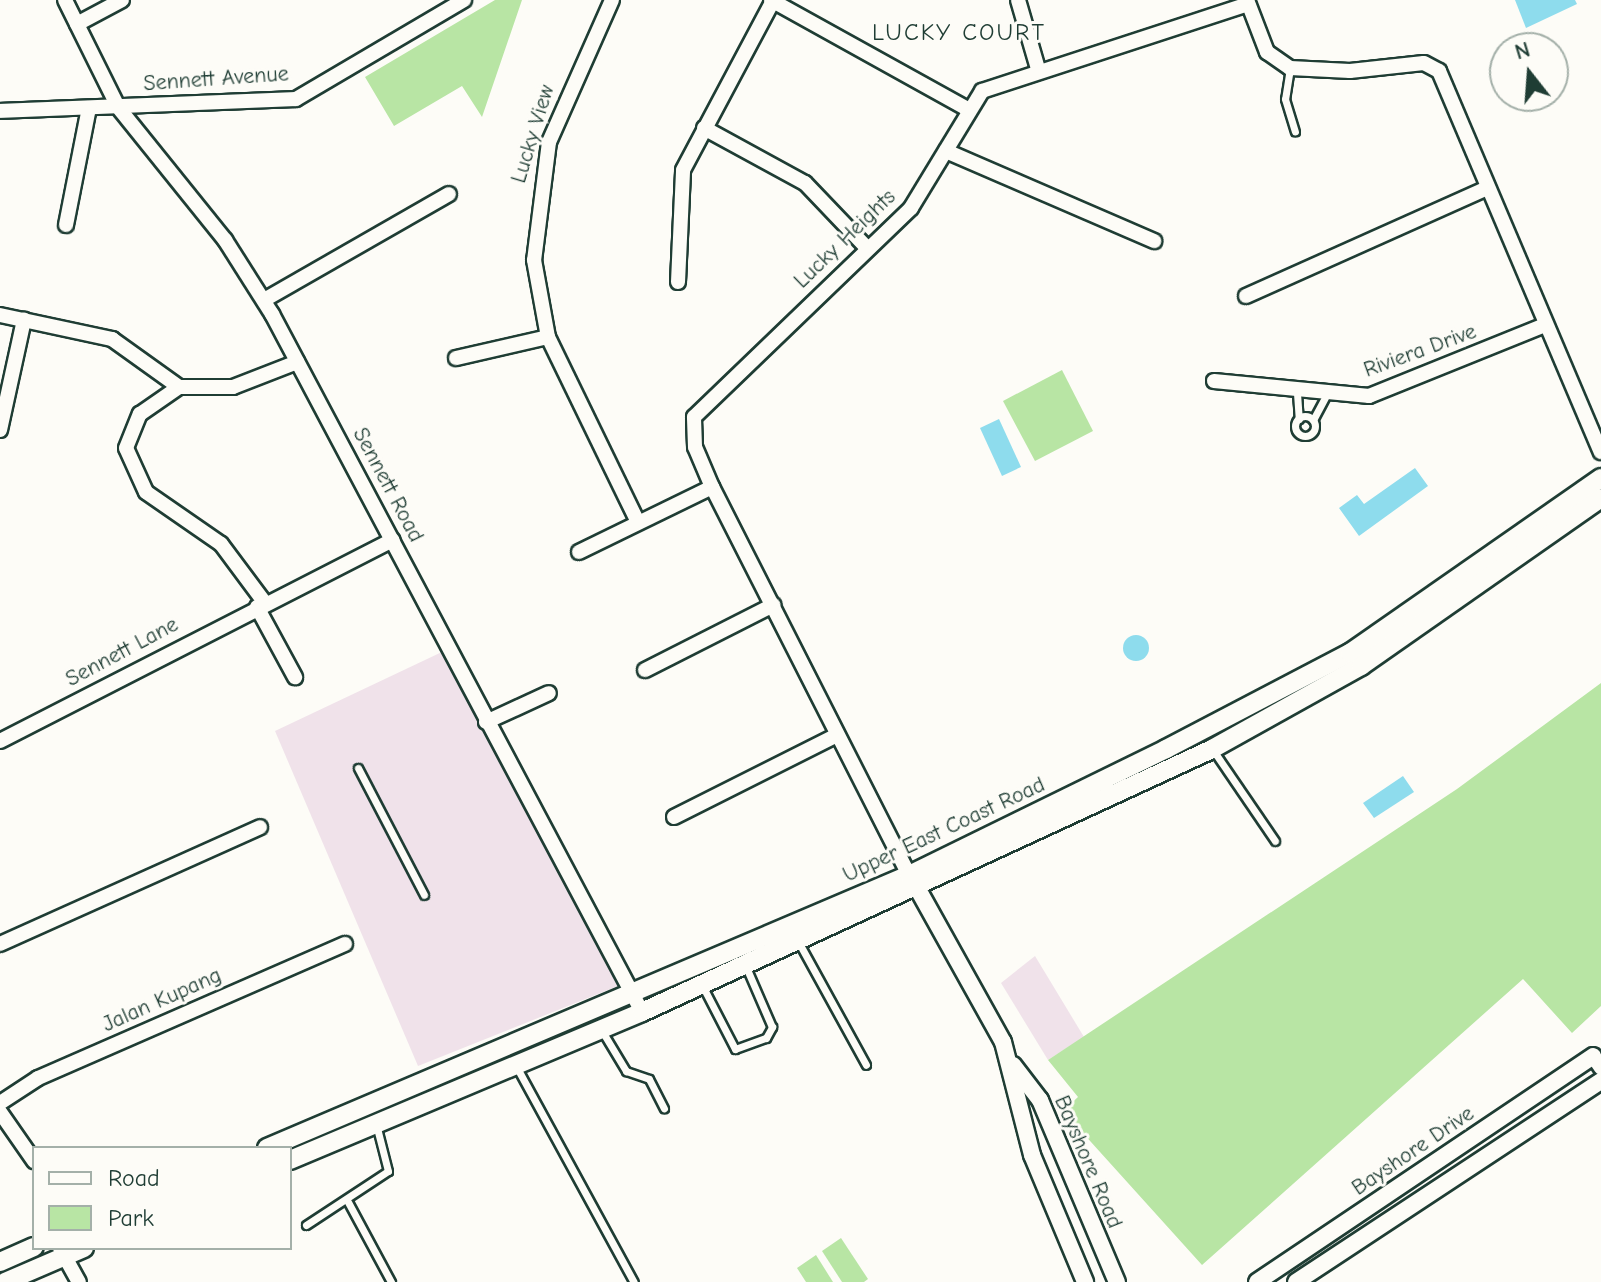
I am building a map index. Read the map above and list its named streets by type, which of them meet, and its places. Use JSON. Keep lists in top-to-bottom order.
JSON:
{
  "streets": {
    "main road": ["Upper East Coast Road"],
    "street": [
      "Sennett Avenue",
      "Lucky View",
      "Lucky Heights",
      "Riviera Drive",
      "Sennett Road",
      "Sennett Lane",
      "Jalan Kupang",
      "Bayshore Drive",
      "Bayshore Road"
    ]
  },
  "crossings": [
    ["Sennett Avenue", "Sennett Road"],
    ["Lucky Heights", "Upper East Coast Road"],
    ["Lucky Heights", "Bayshore Road"],
    ["Sennett Road", "Sennett Lane"],
    ["Sennett Road", "Upper East Coast Road"],
    ["Upper East Coast Road", "Bayshore Road"]
  ],
  "districts": ["LUCKY COURT"],
  "legend": ["Road", "Park"],
  "north": "top"
}
